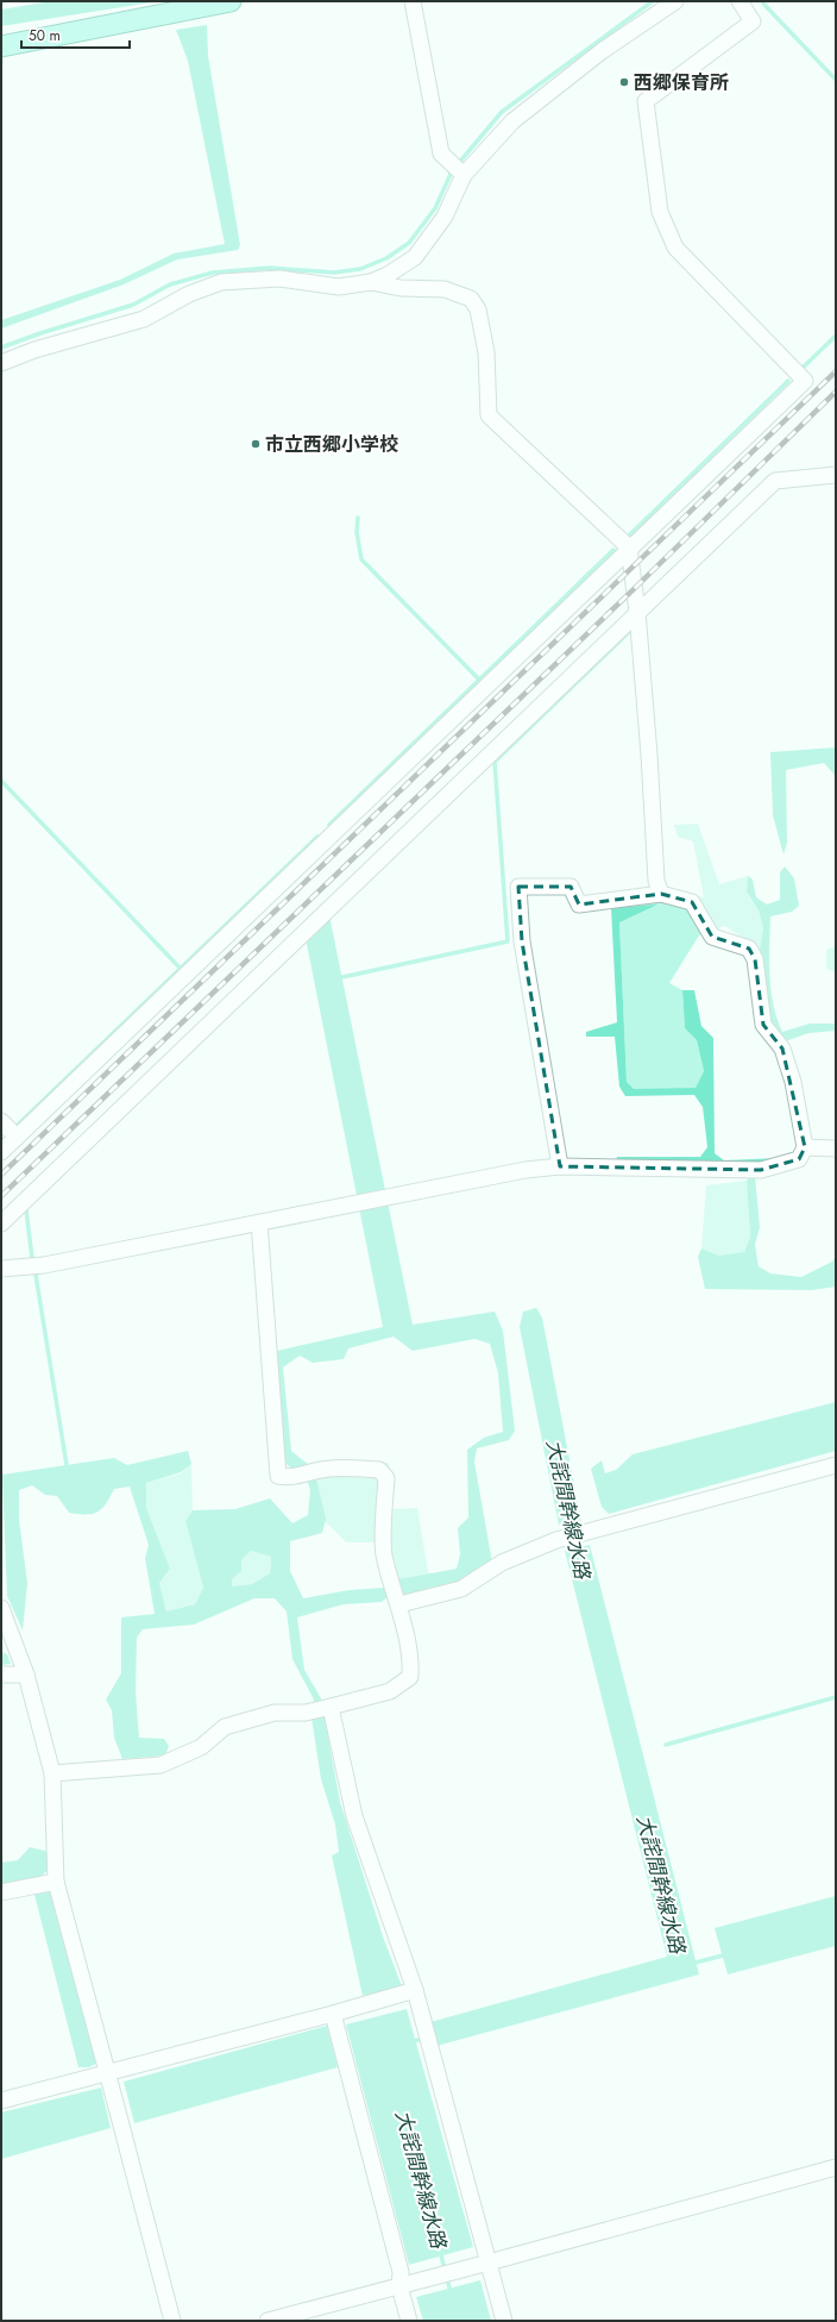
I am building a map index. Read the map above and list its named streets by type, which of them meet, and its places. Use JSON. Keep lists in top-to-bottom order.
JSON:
{
  "water": ["大詫間幹線水路"],
  "places": ["西郷保育所", "市立西郷小学校"],
  "scale_bar": "50 m"
}
